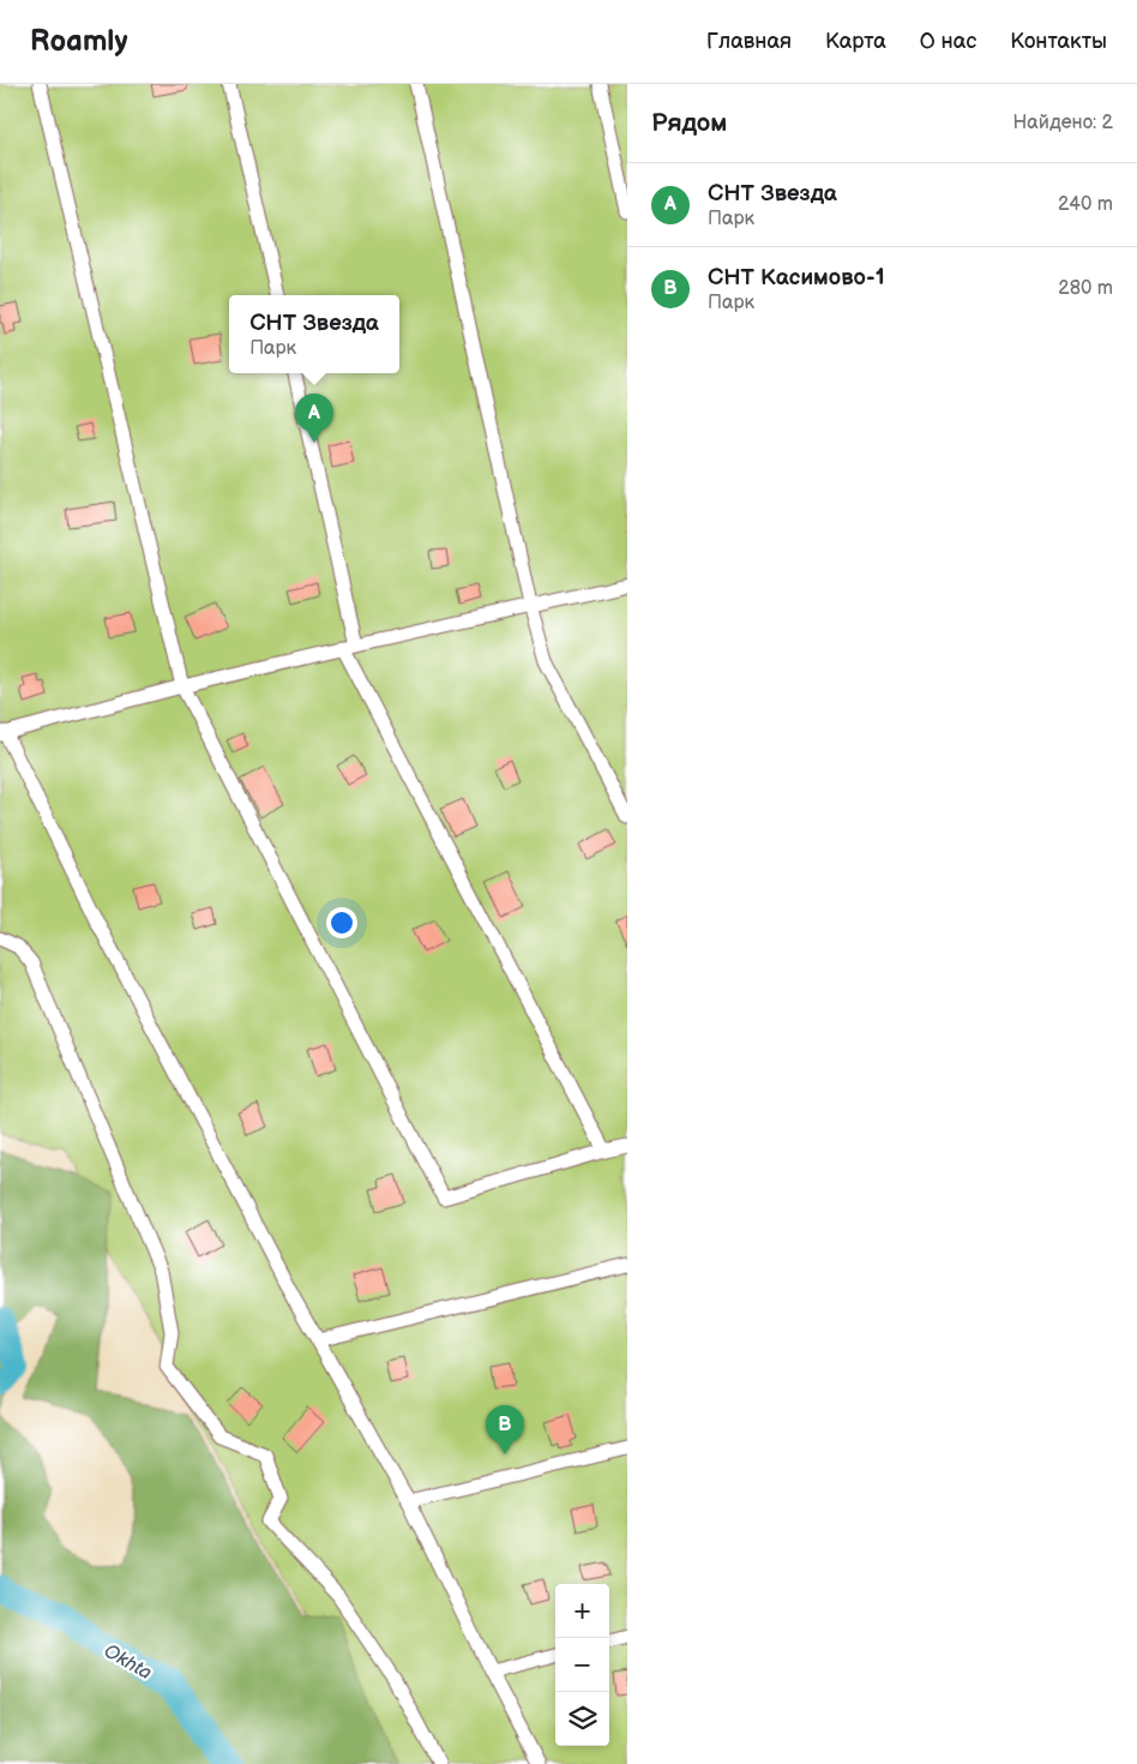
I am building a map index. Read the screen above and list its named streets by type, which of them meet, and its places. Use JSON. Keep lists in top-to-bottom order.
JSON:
{
  "water": ["Okhta"],
  "page": {
    "header": "Roamly",
    "nav": [
      "Главная",
      "Карта",
      "О нас",
      "Контакты"
    ],
    "heading": ["Рядом", "Найдено: 2"],
    "list": [
      {
        "mark": "A",
        "name": "СНТ Звезда",
        "note": "Парк",
        "value": "240 m"
      },
      {
        "mark": "B",
        "name": "СНТ Касимово-1",
        "note": "Парк",
        "value": "280 m"
      }
    ],
    "popup": ["СНТ Звезда", "Парк"],
    "pins": ["A", "B"],
    "map_buttons": ["+", "−"]
  }
}
